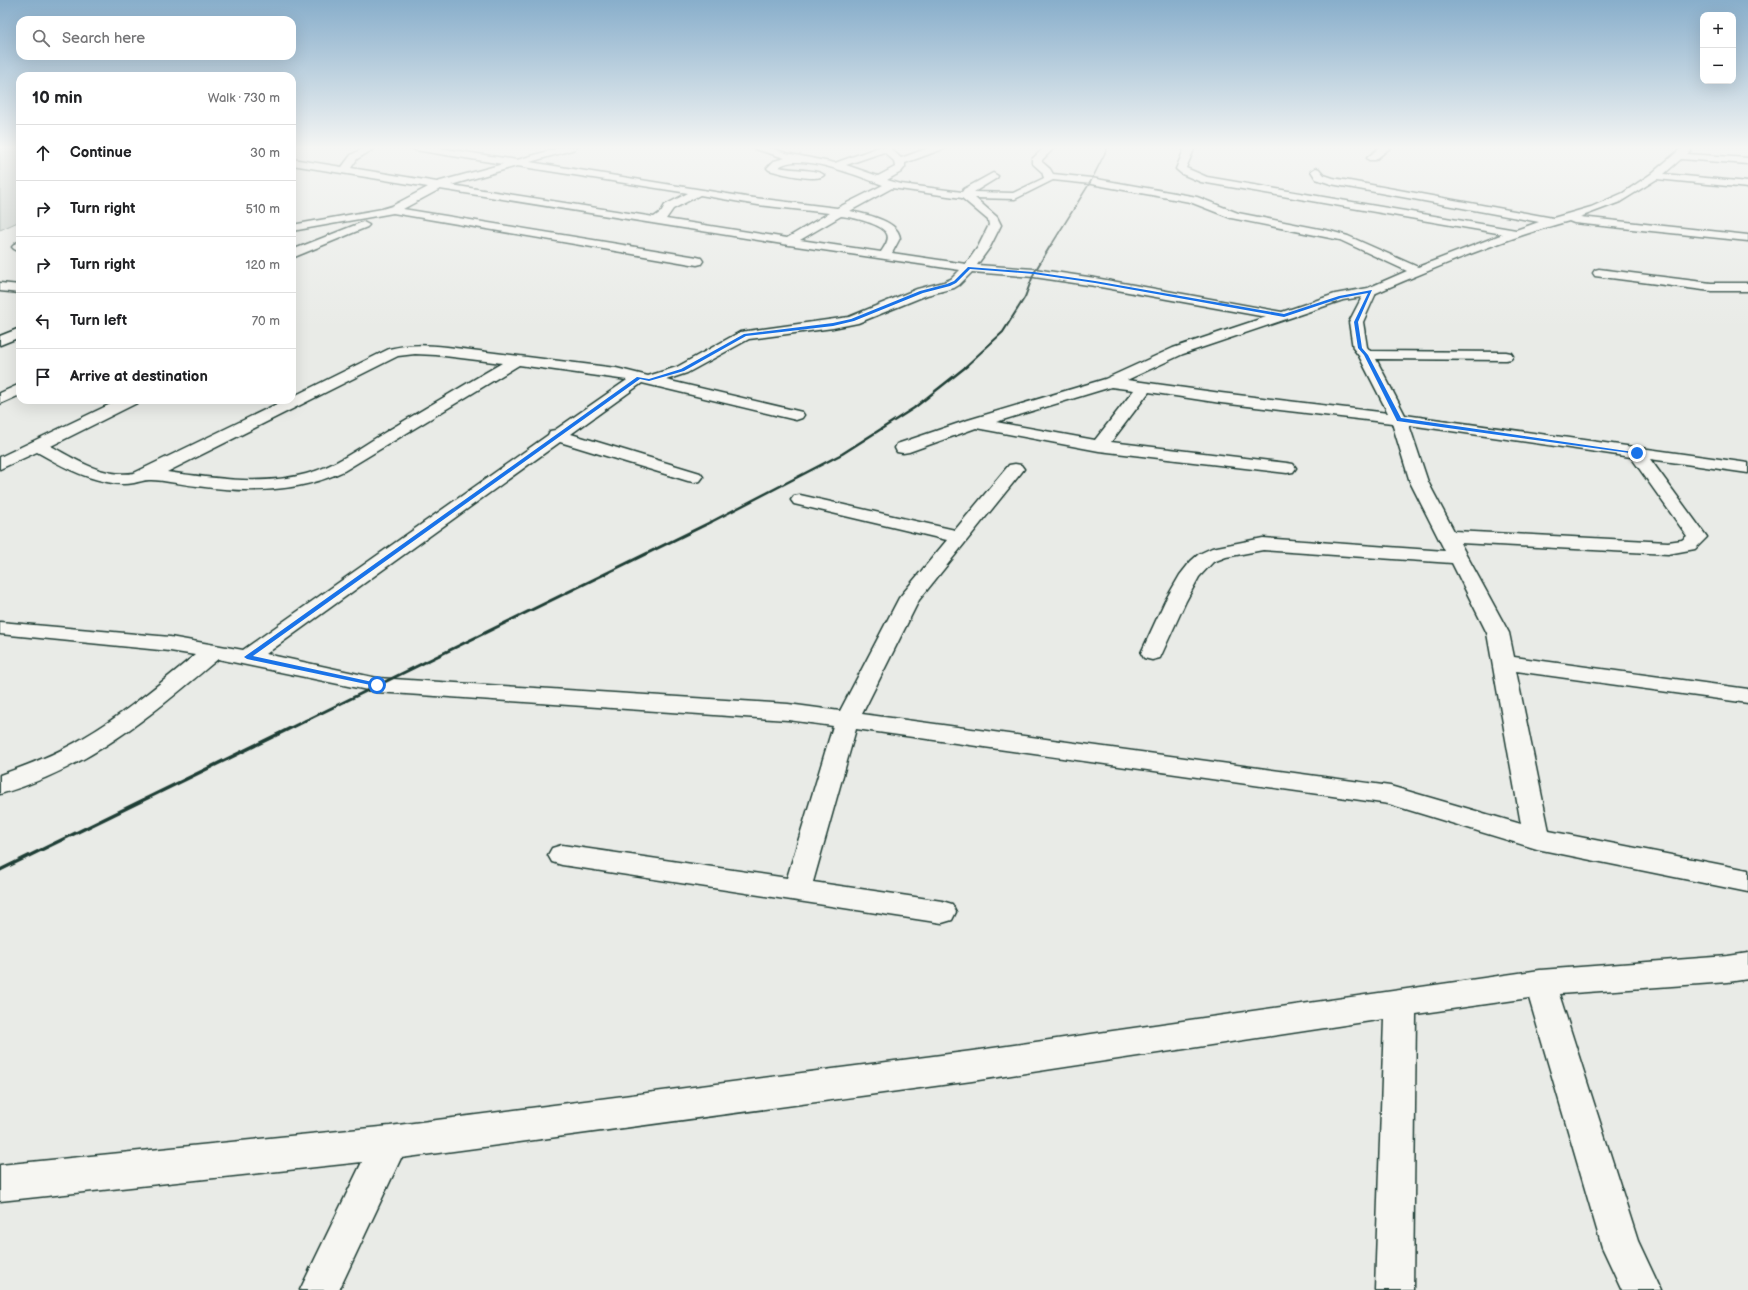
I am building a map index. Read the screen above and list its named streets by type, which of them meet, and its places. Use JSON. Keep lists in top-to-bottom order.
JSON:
{
  "page": {
    "map_buttons": ["+", "−"],
    "search": "Search here",
    "heading": ["10 min", "Walk · 730 m"],
    "list": [
      ["Continue", "30 m"],
      ["Turn right", "510 m"],
      ["Turn right", "120 m"],
      ["Turn left", "70 m"],
      "Arrive at destination"
    ]
  }
}
